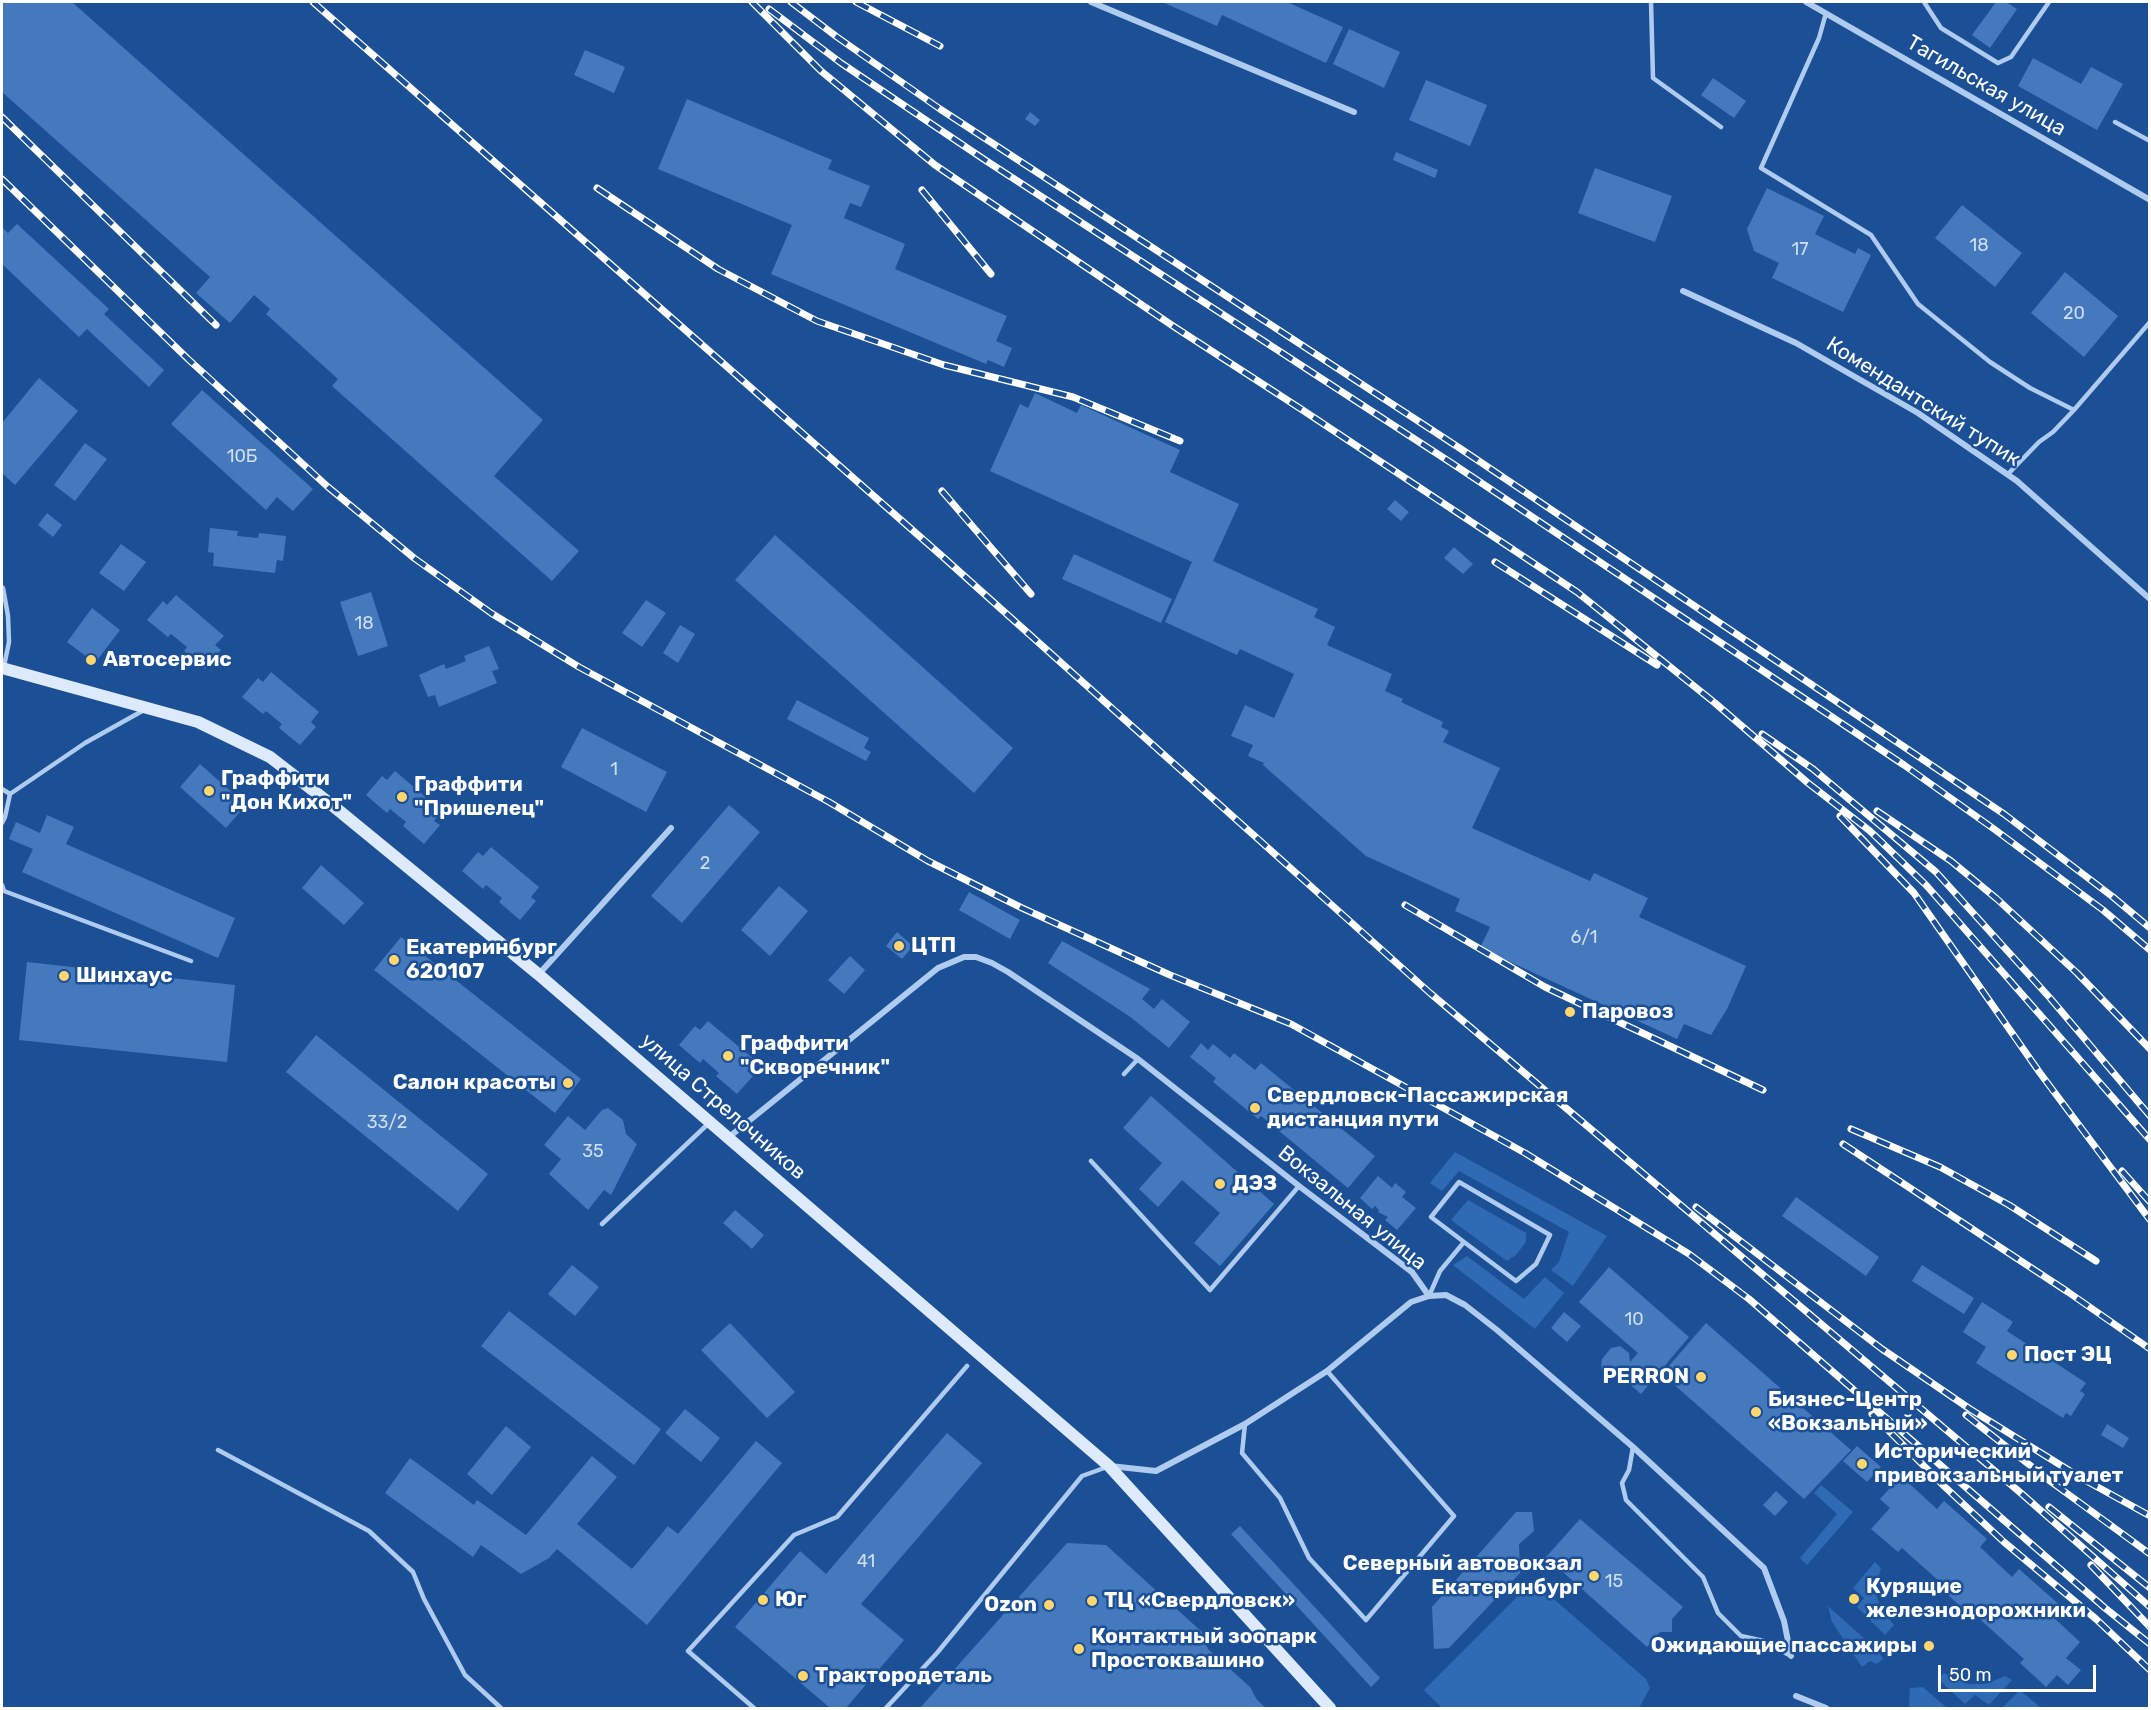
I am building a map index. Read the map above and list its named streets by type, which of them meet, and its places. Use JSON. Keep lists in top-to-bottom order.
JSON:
{
  "streets": {
    "main road": ["улица Стрелочников"],
    "street": ["Тагильская улица", "Комендантский тупик", "Вокзальная улица"]
  },
  "crossings": [
    ["улица Стрелочников", "Вокзальная улица"]
  ],
  "places": [
    "Автосервис",
    "Граффити \"Дон Кихот\"",
    "Граффити \"Пришелец\"",
    "ЦТП",
    "Екатеринбург 620107",
    "Шинхаус",
    "Паровоз",
    "Граффити \"Скворечник\"",
    "Салон красоты",
    "Свердловск-Пассажирская дистанция пути",
    "ДЭЗ",
    "Пост ЭЦ",
    "PERRON",
    "Бизнес-Центр «Вокзальный»",
    "Исторический привокзальный туалет",
    "Северный автовокзал Екатеринбург",
    "Курящие железнодорожники",
    "Юг",
    "ТЦ «Свердловск»",
    "Ozon",
    "Ожидающие пассажиры",
    "Контактный зоопарк Простоквашино",
    "Трактородеталь"
  ],
  "house_numbers": [
    "18",
    "17",
    "20",
    "10Б",
    "18",
    "1",
    "2",
    "6/1",
    "33/2",
    "35",
    "10",
    "41",
    "15"
  ],
  "scale_bar": "50 m"
}
